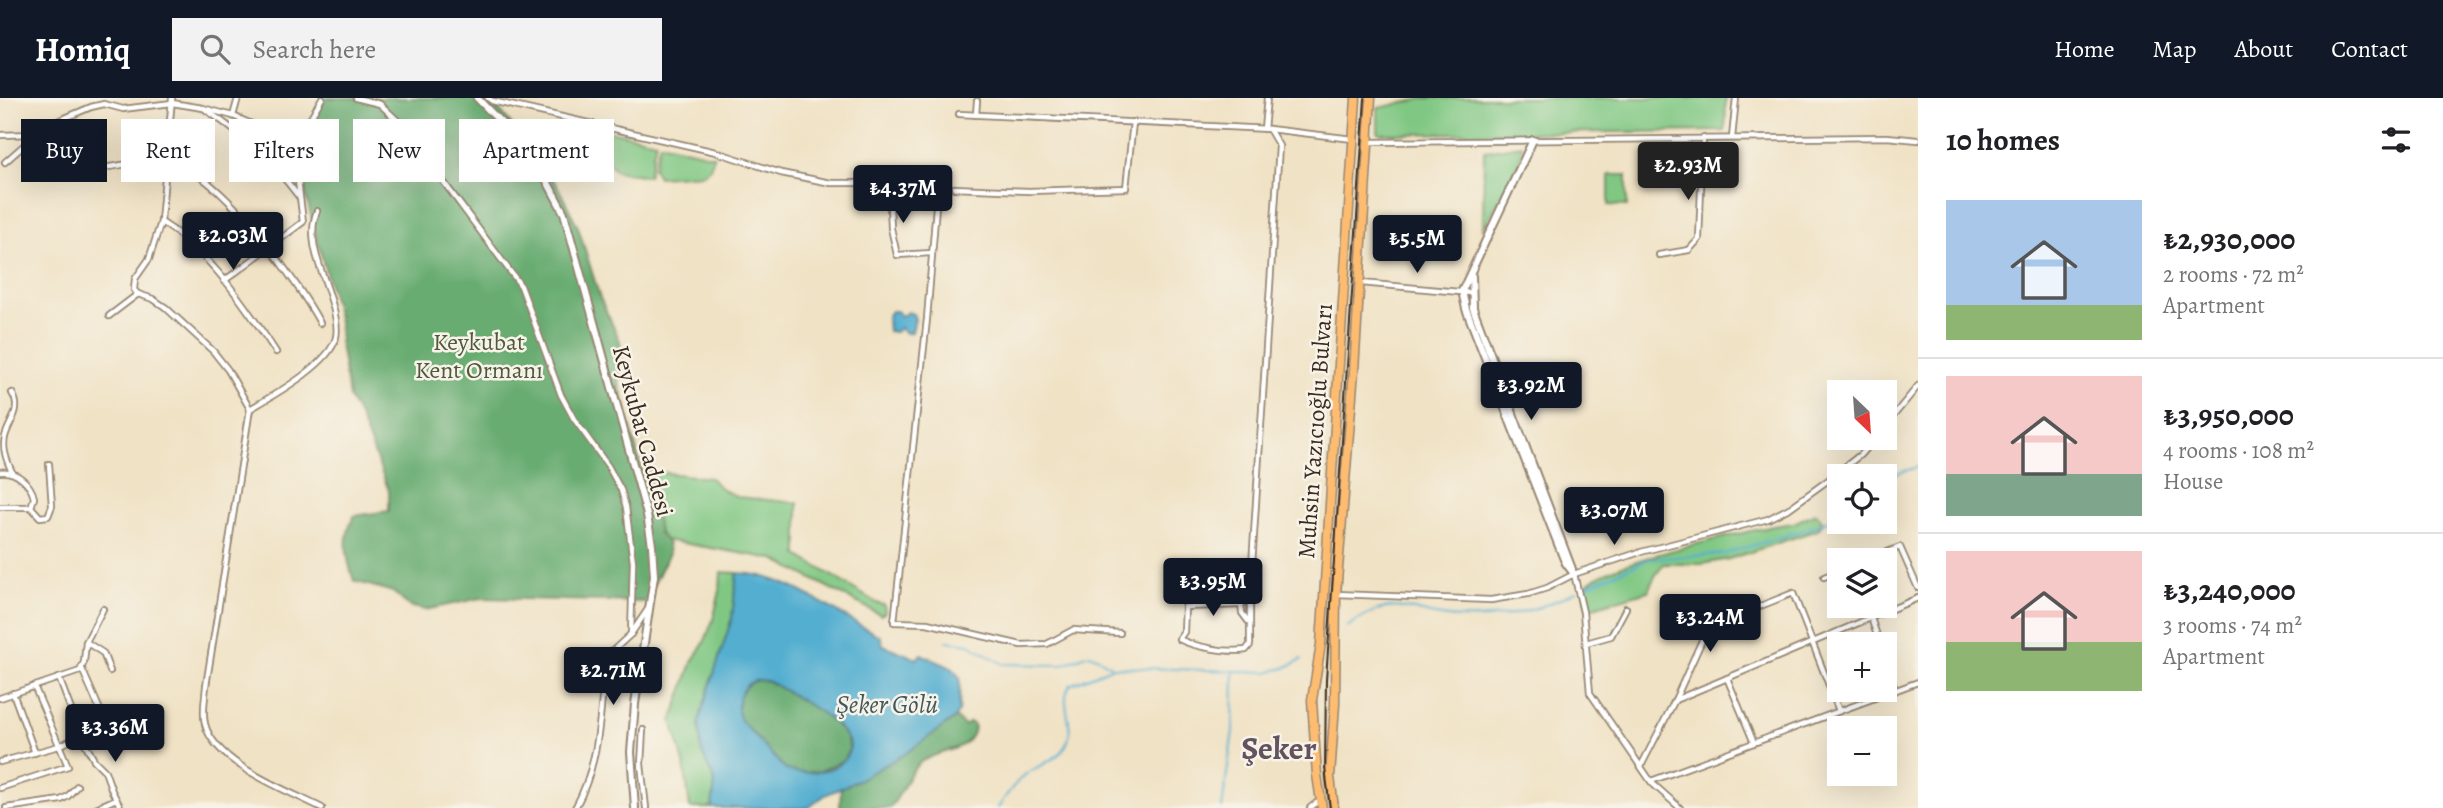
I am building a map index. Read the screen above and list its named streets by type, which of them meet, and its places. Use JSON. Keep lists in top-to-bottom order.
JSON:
{
  "streets": {
    "highway": ["Muhsin Yazıcıoğlu Bulvarı"],
    "street": ["Keykubat Caddesi"]
  },
  "districts": ["Şeker"],
  "water": ["Şeker Gölü"],
  "parks": ["Keykubat Kent Ormanı"],
  "north": "bottom right",
  "page": {
    "header": "Homiq",
    "search": "Search here",
    "nav": [
      "Home",
      "Map",
      "About",
      "Contact"
    ],
    "heading": "10 homes",
    "chip": [
      "Buy",
      "Rent",
      "Filters",
      "New",
      "Apartment"
    ],
    "price": [
      "₺2.93M",
      "₺4.37M",
      "₺2.03M",
      "₺5.5M",
      "₺3.92M",
      "₺3.07M",
      "₺3.95M",
      "₺3.24M",
      "₺2.71M",
      "₺3.36M"
    ],
    "list": [
      {
        "name": "₺2,930,000",
        "note": "2 rooms · 72 m² · Apartment"
      },
      {
        "name": "₺3,950,000",
        "note": "4 rooms · 108 m² · House"
      },
      {
        "name": "₺3,240,000",
        "note": "3 rooms · 74 m² · Apartment"
      }
    ],
    "map_buttons": ["+", "−"]
  }
}
